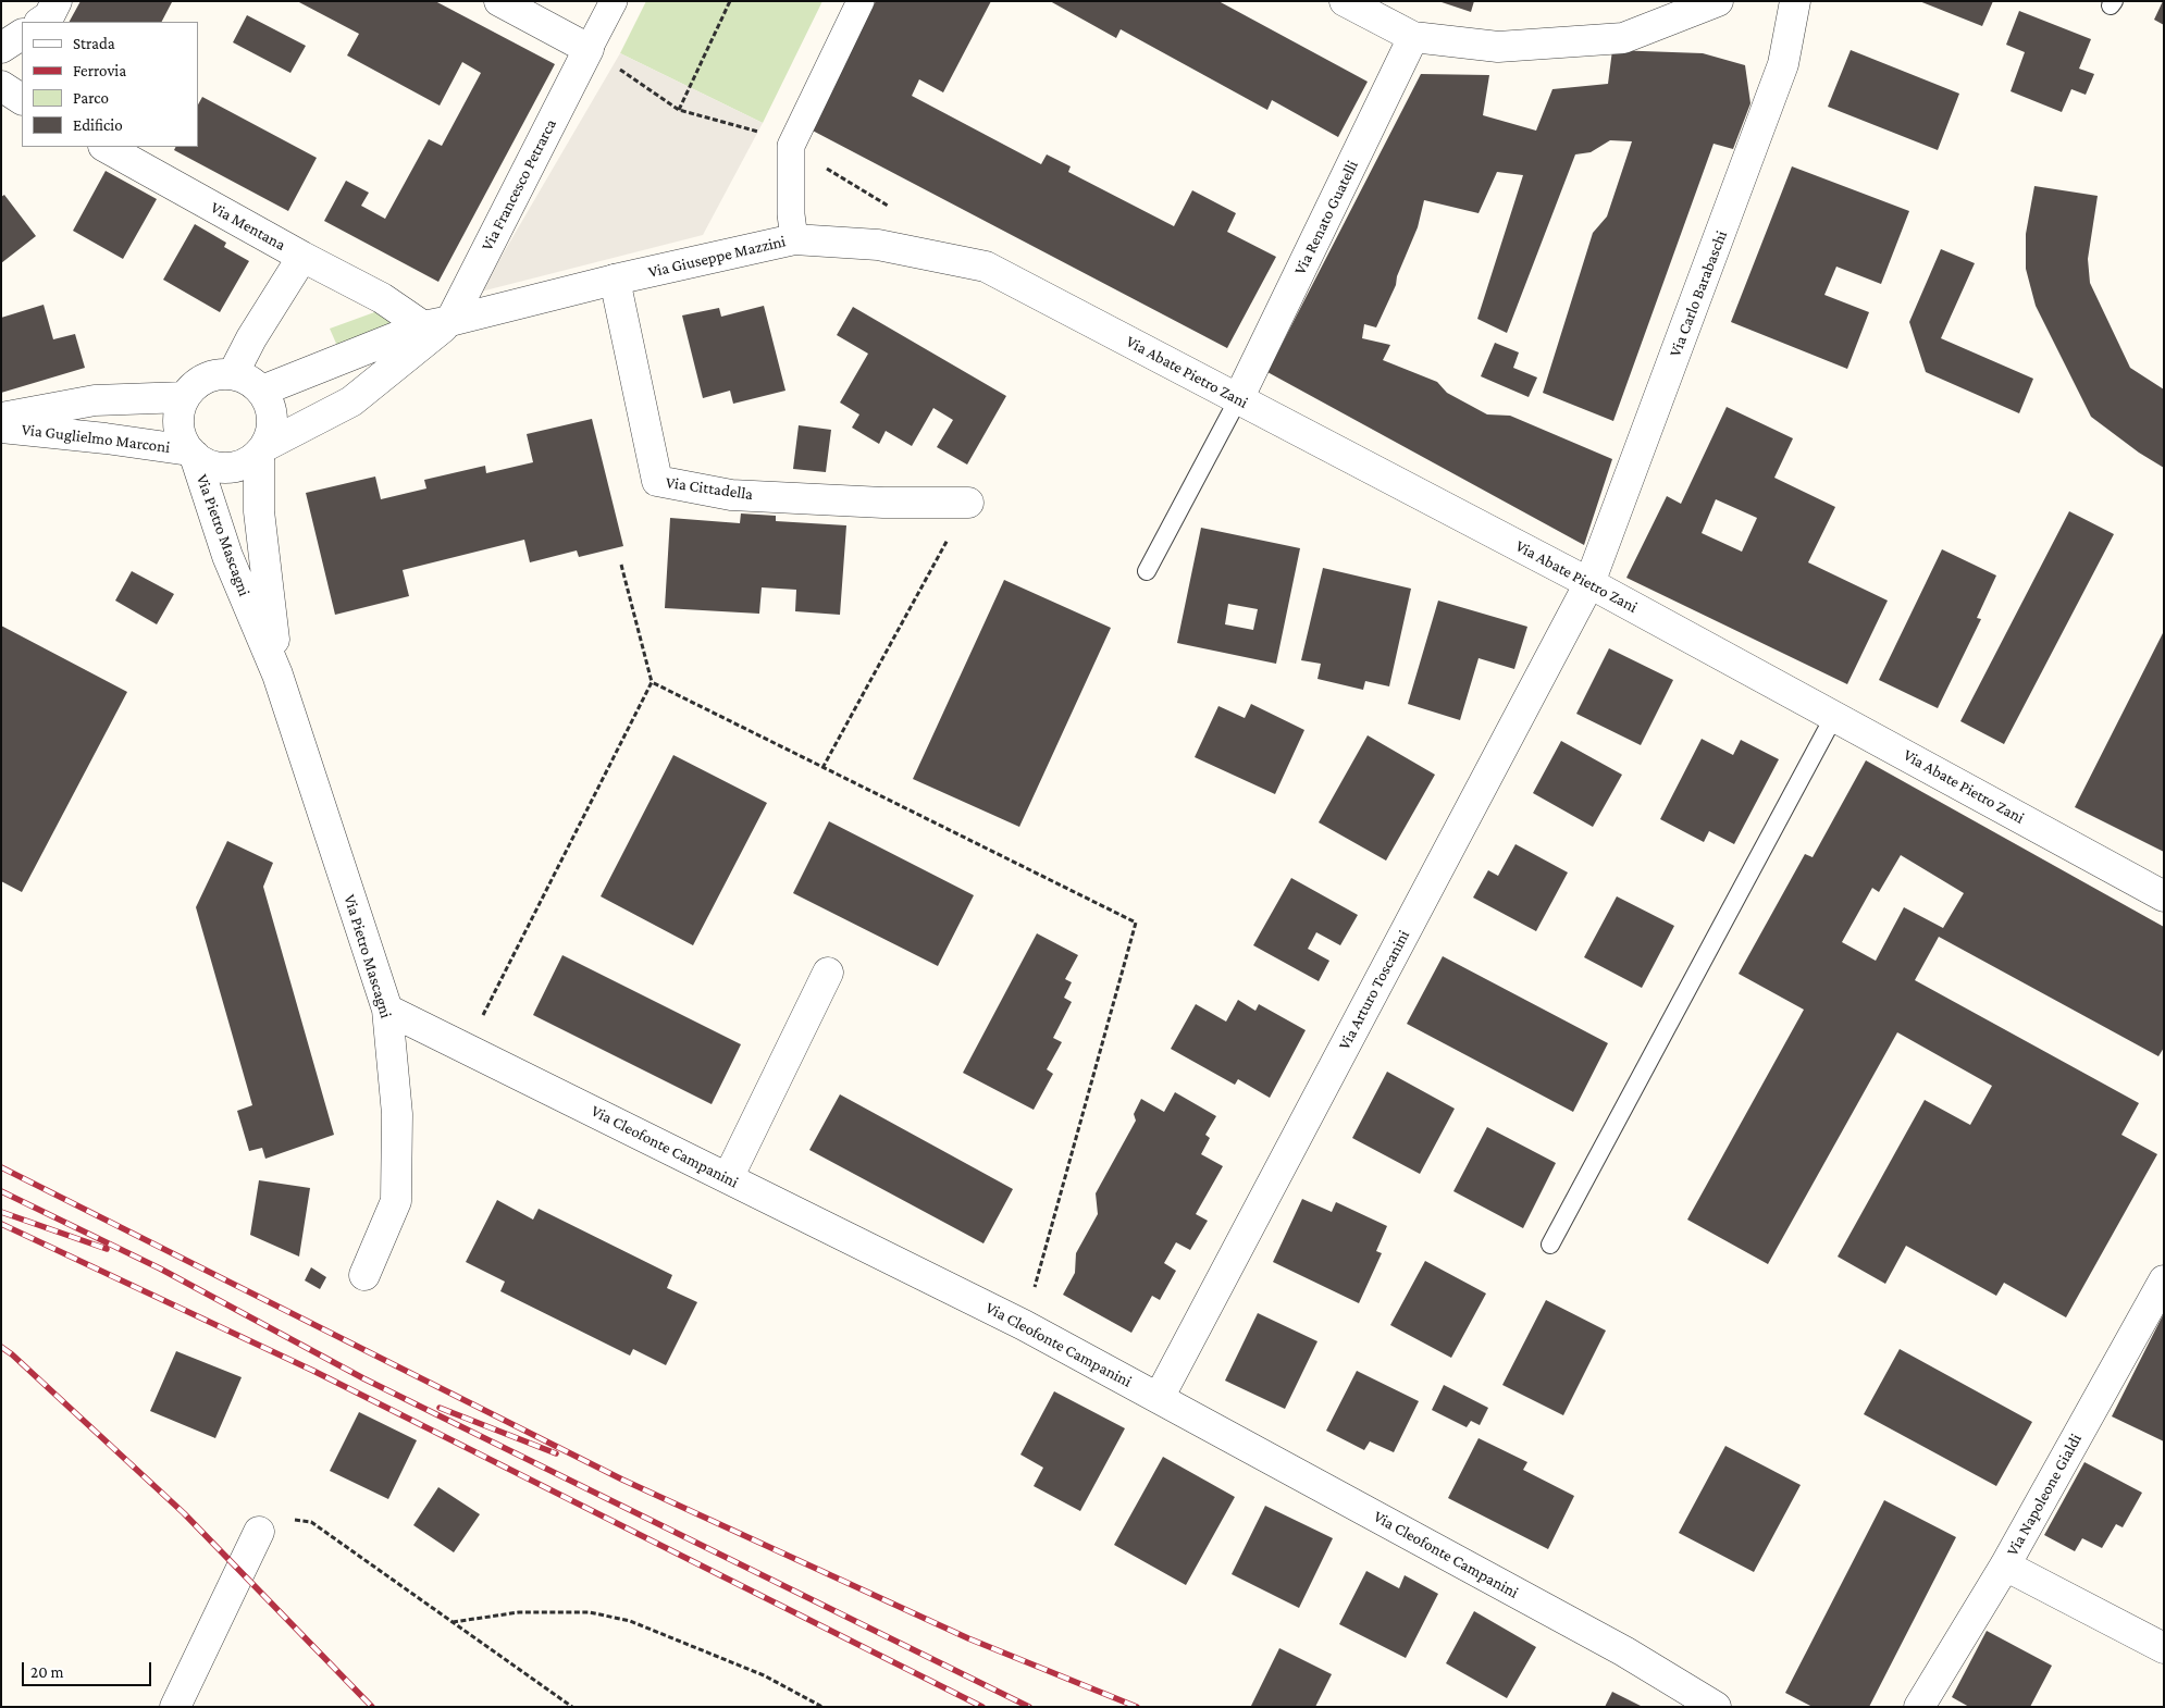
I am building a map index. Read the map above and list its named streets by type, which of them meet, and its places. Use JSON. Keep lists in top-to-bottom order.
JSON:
{
  "streets": {
    "street": [
      "Via Francesco Petrarca",
      "Via Renato Guatelli",
      "Via Mentana",
      "Via Giuseppe Mazzini",
      "Via Carlo Barabaschi",
      "Via Abate Pietro Zani",
      "Via Guglielmo Marconi",
      "Via Cittadella",
      "Via Pietro Mascagni",
      "Via Arturo Toscanini",
      "Via Cleofonte Campanini",
      "Via Napoleone Gialdi"
    ]
  },
  "crossings": [
    ["Via Francesco Petrarca", "Via Giuseppe Mazzini"],
    ["Via Renato Guatelli", "Via Abate Pietro Zani"],
    ["Via Mentana", "Via Giuseppe Mazzini"],
    ["Via Mentana", "Via Guglielmo Marconi"],
    ["Via Mentana", "Via Pietro Mascagni"],
    ["Via Giuseppe Mazzini", "Via Abate Pietro Zani"],
    ["Via Giuseppe Mazzini", "Via Guglielmo Marconi"],
    ["Via Giuseppe Mazzini", "Via Cittadella"],
    ["Via Giuseppe Mazzini", "Via Pietro Mascagni"],
    ["Via Carlo Barabaschi", "Via Abate Pietro Zani"],
    ["Via Carlo Barabaschi", "Via Arturo Toscanini"],
    ["Via Abate Pietro Zani", "Via Arturo Toscanini"],
    ["Via Guglielmo Marconi", "Via Pietro Mascagni"],
    ["Via Pietro Mascagni", "Via Cleofonte Campanini"],
    ["Via Arturo Toscanini", "Via Cleofonte Campanini"]
  ],
  "legend": [
    "Strada",
    "Ferrovia",
    "Parco",
    "Edificio"
  ],
  "scale_bar": "20 m"
}
